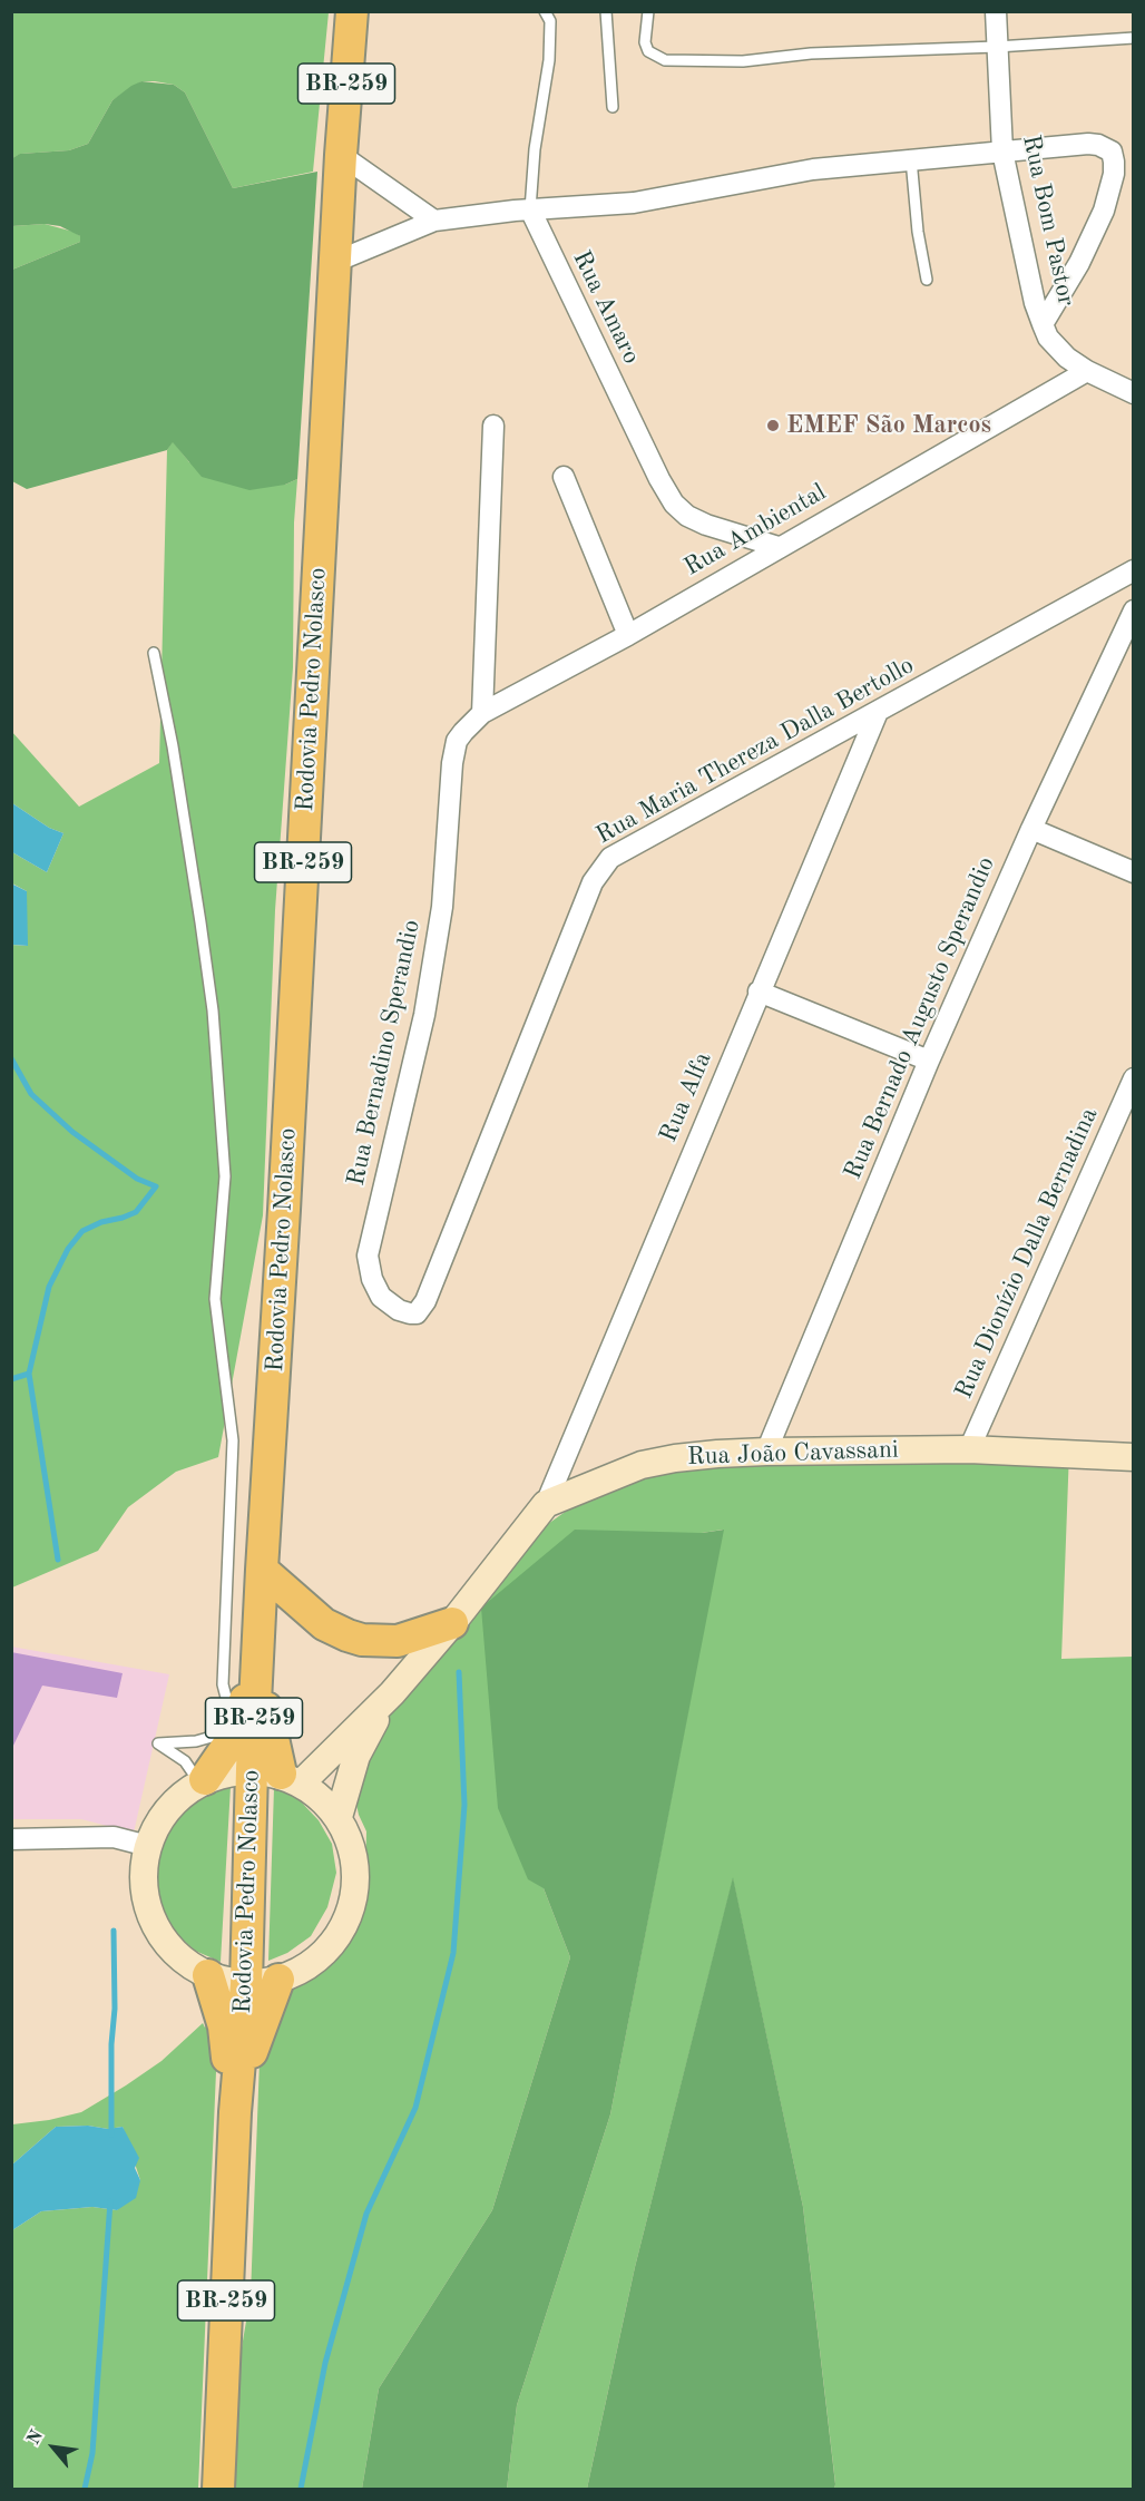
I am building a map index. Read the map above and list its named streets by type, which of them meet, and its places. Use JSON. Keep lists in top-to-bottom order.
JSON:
{
  "streets": {
    "highway": ["BR-259", "Rodovia Pedro Nolasco"],
    "main road": ["Rua João Cavassani"],
    "street": [
      "Rua Bom Pastor",
      "Rua Amaro",
      "Rua Ambiental",
      "Rua Maria Thereza Dalla Bertollo",
      "Rua Bernado Augusto Sperandio",
      "Rua Bernadino Sperandio",
      "Rua Alfa",
      "Rua Dionízio Dalla Bernadina"
    ]
  },
  "crossings": [
    ["Rua Bom Pastor", "Rua Ambiental"],
    ["Rua Amaro", "Rua Ambiental"],
    ["Rua Ambiental", "Rua Bernadino Sperandio"],
    ["Rua Maria Thereza Dalla Bertollo", "Rua Bernadino Sperandio"],
    ["Rua Maria Thereza Dalla Bertollo", "Rua Alfa"],
    ["Rua Bernado Augusto Sperandio", "Rua João Cavassani"],
    ["Rua Alfa", "Rua João Cavassani"],
    ["Rua Dionízio Dalla Bernadina", "Rua João Cavassani"]
  ],
  "places": ["EMEF São Marcos"],
  "north": "top left"
}
